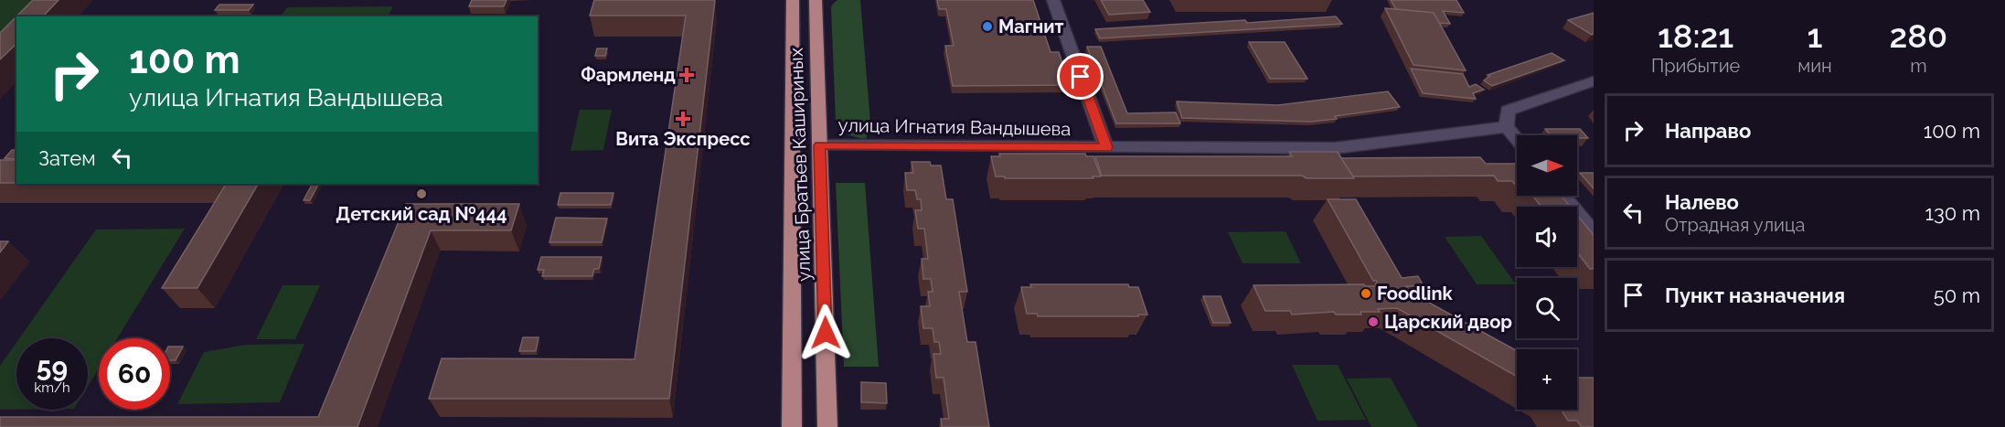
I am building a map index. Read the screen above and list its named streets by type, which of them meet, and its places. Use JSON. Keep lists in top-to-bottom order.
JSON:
{
  "streets": {
    "main road": ["улица Братьев Кашириных"],
    "street": ["улица Игнатия Вандышева"]
  },
  "crossings": [
    ["улица Игнатия Вандышева", "улица Братьев Кашириных"]
  ],
  "places": {
    "other": [
      "Магнит",
      "Детский сад №444",
      "Foodlink",
      "Царский двор"
    ],
    "health": ["Фармленд", "Вита Экспресс"]
  },
  "north": "right",
  "page": {
    "eta": [
      "18:21",
      "Прибытие",
      "1",
      "мин",
      "280",
      "m"
    ],
    "turn": ["100 m", "улица Игнатия Вандышева"],
    "list": [
      {
        "name": "Направо",
        "value": "100 m"
      },
      {
        "name": "Налево",
        "note": "Отрадная улица",
        "value": "130 m"
      },
      {
        "name": "Пункт назначения",
        "value": "50 m"
      }
    ],
    "then": "Затем",
    "map_buttons": "+",
    "speed": "59 km/h",
    "limit": "60"
  }
}
